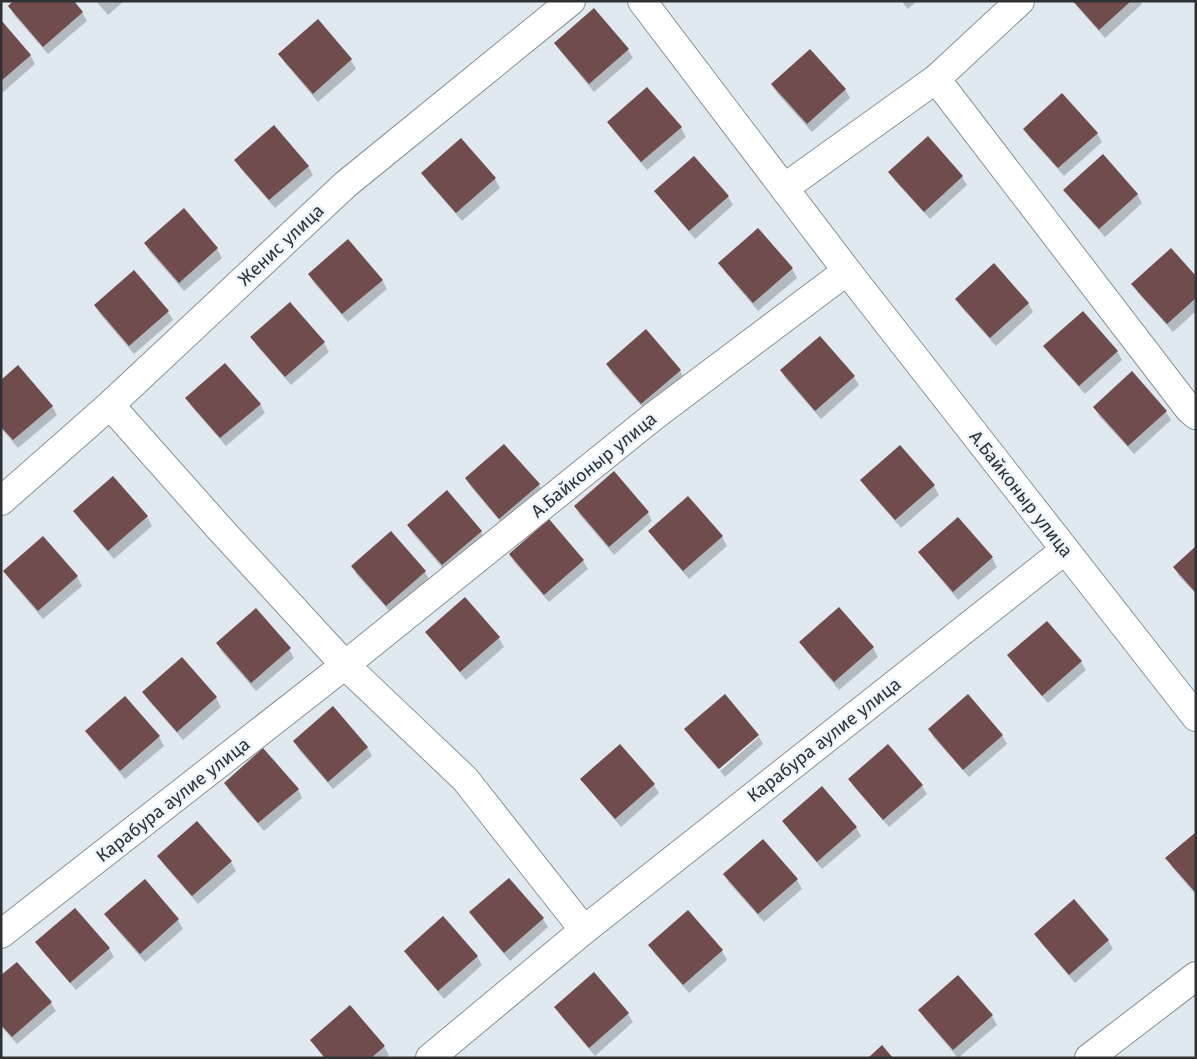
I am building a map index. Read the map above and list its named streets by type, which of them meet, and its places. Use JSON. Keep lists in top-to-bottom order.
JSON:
{
  "streets": {
    "street": ["Женис улица", "А.Байконыр улица", "Карабура аулие улица"]
  },
  "crossings": [
    ["А.Байконыр улица", "Карабура аулие улица"]
  ]
}
